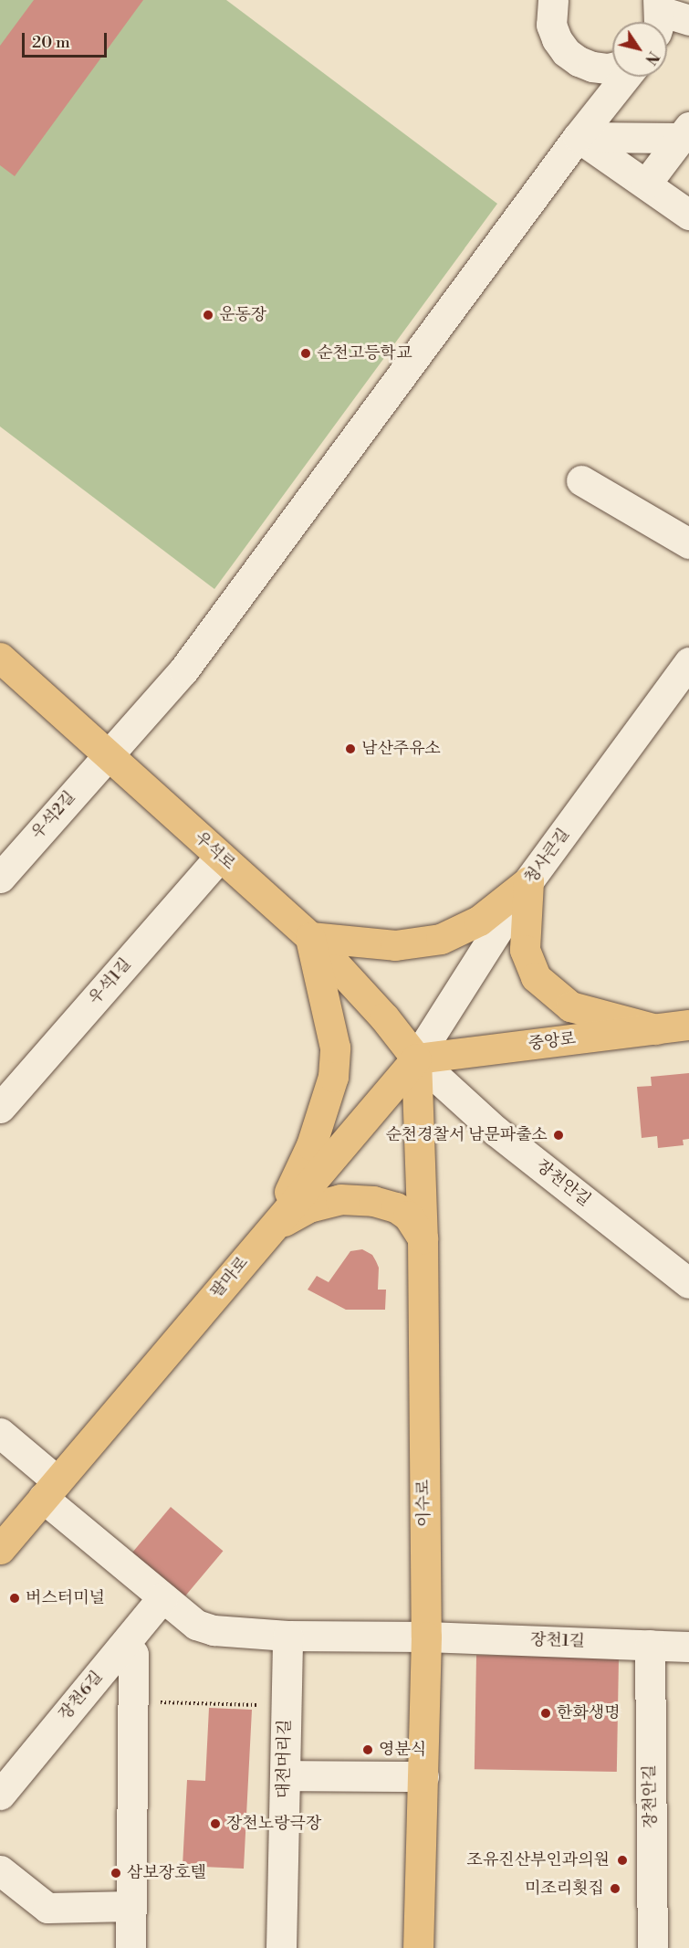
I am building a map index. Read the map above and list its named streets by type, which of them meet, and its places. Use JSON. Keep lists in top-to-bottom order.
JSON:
{
  "streets": {
    "main road": [
      "우석로",
      "중앙로",
      "팔마로",
      "이수로"
    ],
    "street": [
      "우석2길",
      "청사큰길",
      "우석1길",
      "장천안길",
      "장천1길",
      "장천6길",
      "대전머리길"
    ]
  },
  "crossings": [
    ["우석2길", "우석로"],
    ["우석로", "청사큰길"],
    ["우석로", "우석1길"],
    ["우석로", "중앙로"],
    ["우석로", "장천안길"],
    ["우석로", "팔마로"],
    ["우석로", "이수로"],
    ["청사큰길", "중앙로"],
    ["청사큰길", "장천안길"],
    ["청사큰길", "팔마로"],
    ["청사큰길", "이수로"],
    ["중앙로", "장천안길"],
    ["중앙로", "팔마로"],
    ["중앙로", "이수로"],
    ["장천안길", "팔마로"],
    ["장천안길", "이수로"],
    ["장천안길", "장천1길"],
    ["팔마로", "이수로"],
    ["이수로", "장천1길"]
  ],
  "places": [
    "운동장",
    "순천고등학교",
    "남산주유소",
    "순천경찰서 남문파출소",
    "버스터미널",
    "한화생명",
    "영분식",
    "장천노랑극장",
    "조유진산부인과의원",
    "삼보장호텔",
    "미조리횟집"
  ],
  "scale_bar": "20 m",
  "north": "bottom right"
}
